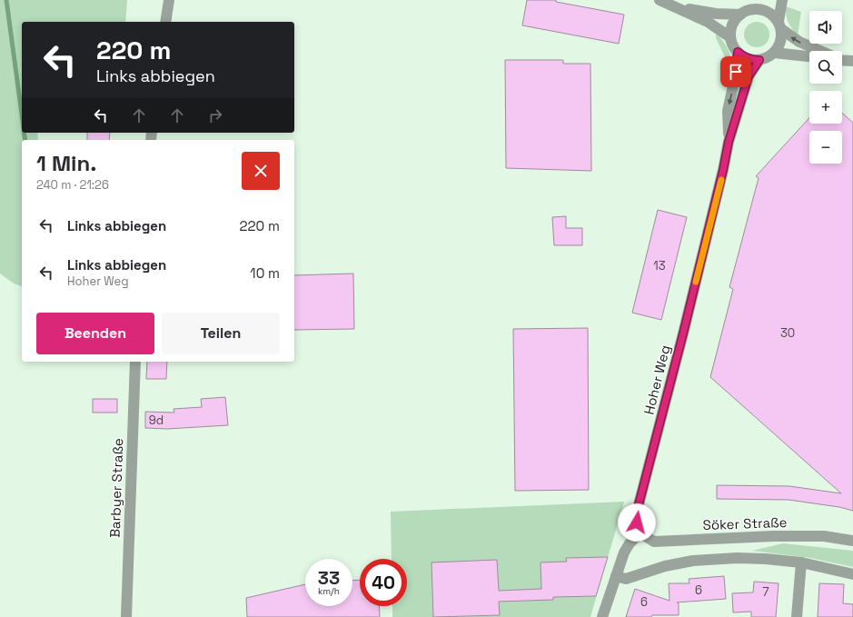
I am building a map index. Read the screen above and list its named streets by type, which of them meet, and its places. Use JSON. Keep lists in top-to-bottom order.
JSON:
{
  "streets": {
    "street": ["Hoher Weg", "Barbyer Straße", "Söker Straße"]
  },
  "crossings": [
    ["Hoher Weg", "Söker Straße"]
  ],
  "house_numbers": [
    "13",
    "30",
    "9d",
    "6",
    "7",
    "6"
  ],
  "page": {
    "map_buttons": ["+", "−"],
    "turn": ["220 m", "Links abbiegen"],
    "heading": ["1 Min.", "240 m · 21:26"],
    "list": [
      {
        "name": "Links abbiegen",
        "value": "220 m"
      },
      {
        "name": "Links abbiegen",
        "note": "Hoher Weg",
        "value": "10 m"
      }
    ],
    "buttons": ["Beenden", "Teilen"],
    "speed": "33 km/h",
    "limit": "40"
  }
}
